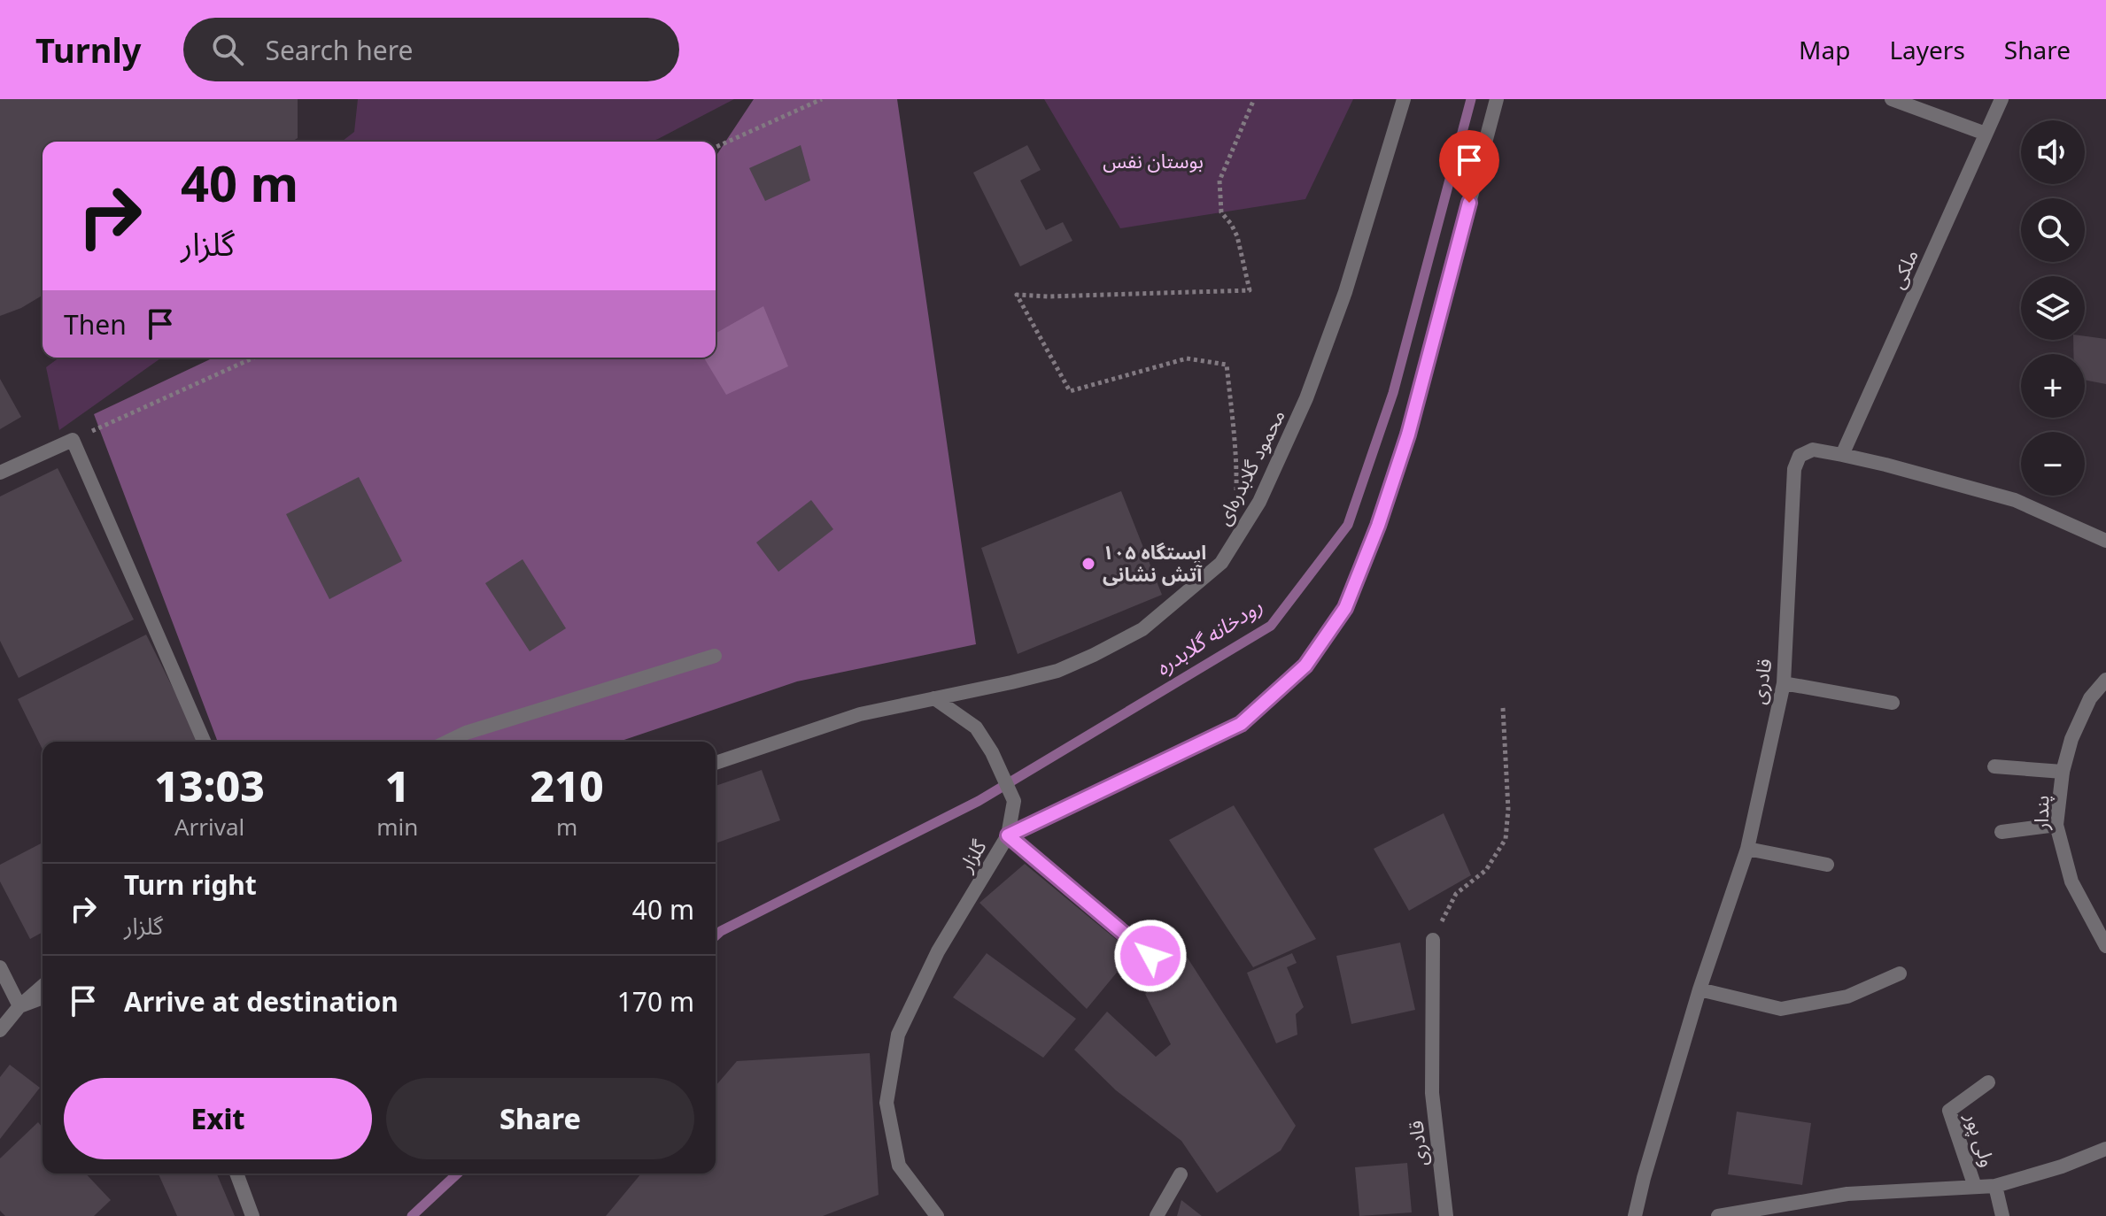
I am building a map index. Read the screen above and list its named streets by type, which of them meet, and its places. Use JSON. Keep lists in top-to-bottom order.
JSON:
{
  "streets": {
    "street": [
      "ملکی",
      "محمود گلابدره‌ای",
      "قادری",
      "پندار",
      "گلزار",
      "ولی پور"
    ]
  },
  "crossings": [
    ["ملکی", "قادری"]
  ],
  "water": ["رودخانه گلابدره"],
  "parks": ["بوستان نفس"],
  "places": ["ایستگاه ۱۰۵ آتش نشانی"],
  "page": {
    "header": "Turnly",
    "search": "Search here",
    "nav": ["Map", "Layers", "Share"],
    "map_buttons": ["+", "−"],
    "turn": ["40 m", "گلزار"],
    "then": "Then",
    "eta": [
      "13:03",
      "Arrival",
      "1",
      "min",
      "210",
      "m"
    ],
    "list": [
      {
        "name": "Turn right",
        "note": "گلزار",
        "value": "40 m"
      },
      {
        "name": "Arrive at destination",
        "value": "170 m"
      }
    ],
    "buttons": ["Exit", "Share"]
  }
}
